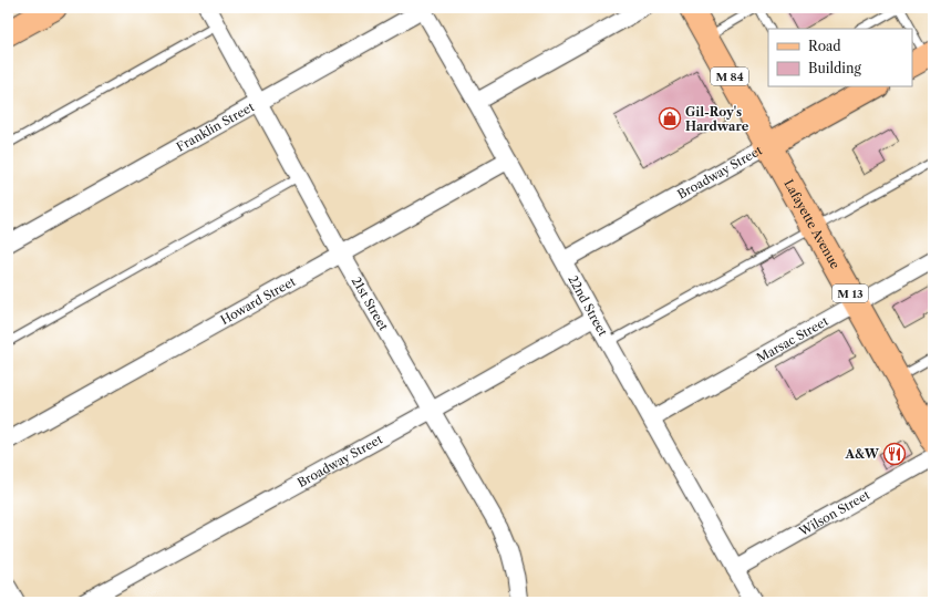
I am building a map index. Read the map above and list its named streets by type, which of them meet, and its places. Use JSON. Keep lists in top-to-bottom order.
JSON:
{
  "streets": {
    "main road": [
      "M 84",
      "Broadway Street",
      "Lafayette Avenue",
      "M 13"
    ],
    "street": [
      "Franklin Street",
      "Howard Street",
      "21st Street",
      "22nd Street",
      "Marsac Street",
      "Wilson Street"
    ]
  },
  "crossings": [
    ["Franklin Street", "21st Street"],
    ["Franklin Street", "22nd Street"],
    ["Broadway Street", "Lafayette Avenue"],
    ["Broadway Street", "21st Street"],
    ["Broadway Street", "22nd Street"],
    ["Lafayette Avenue", "Marsac Street"],
    ["Howard Street", "21st Street"],
    ["Howard Street", "22nd Street"],
    ["22nd Street", "Marsac Street"],
    ["22nd Street", "Wilson Street"]
  ],
  "places": {
    "shop": ["Gil-Roy's Hardware"],
    "restaurant": ["A&W"]
  },
  "legend": ["Road", "Building"]
}
